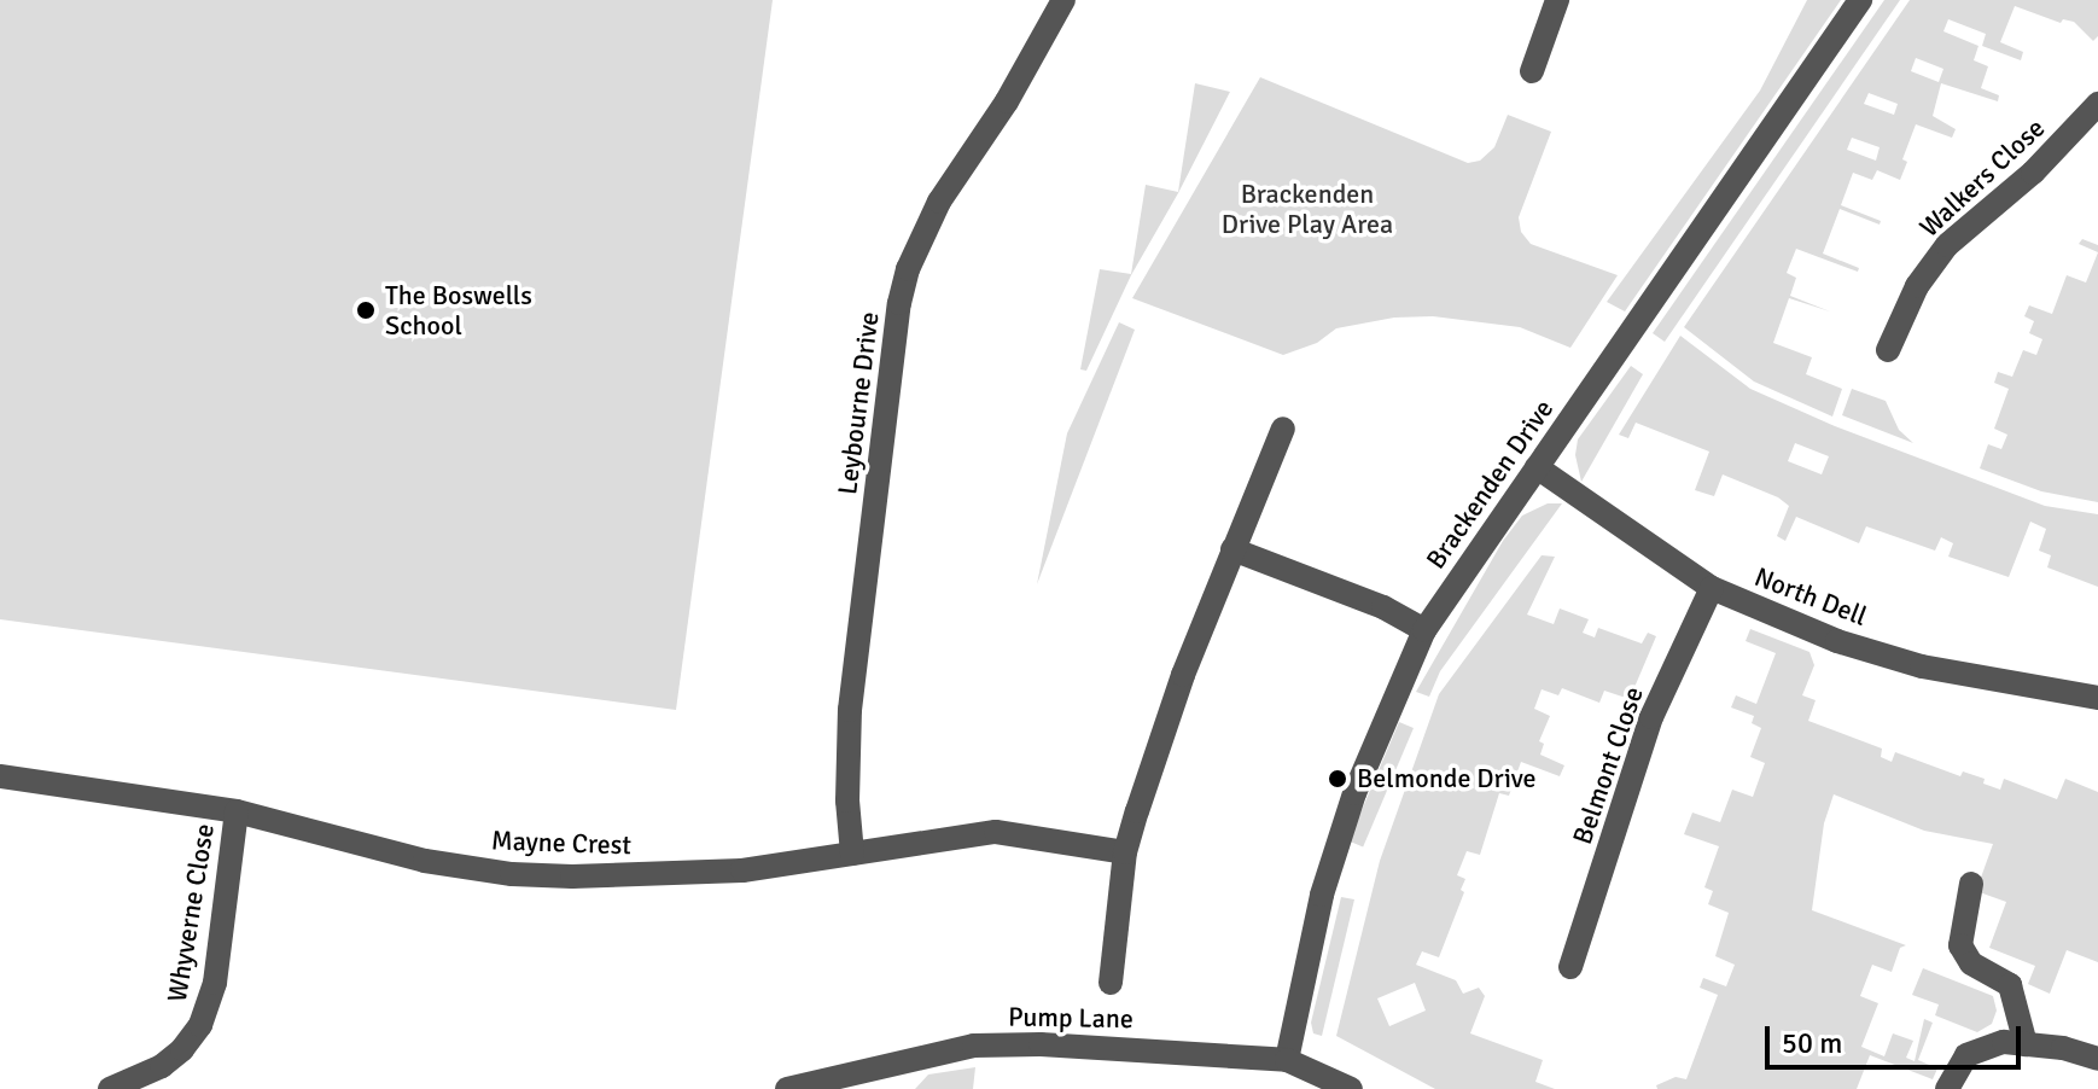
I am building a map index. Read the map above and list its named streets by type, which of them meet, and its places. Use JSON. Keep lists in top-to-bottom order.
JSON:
{
  "streets": {
    "street": [
      "Walkers Close",
      "Leybourne Drive",
      "Brackenden Drive",
      "North Dell",
      "Belmont Close",
      "Mayne Crest",
      "Whyverne Close",
      "Pump Lane"
    ]
  },
  "crossings": [
    ["Leybourne Drive", "Mayne Crest"],
    ["Brackenden Drive", "North Dell"],
    ["Brackenden Drive", "Pump Lane"],
    ["North Dell", "Belmont Close"],
    ["Mayne Crest", "Whyverne Close"]
  ],
  "parks": ["Brackenden Drive Play Area"],
  "places": ["The Boswells School", "Belmonde Drive"],
  "scale_bar": "50 m"
}
